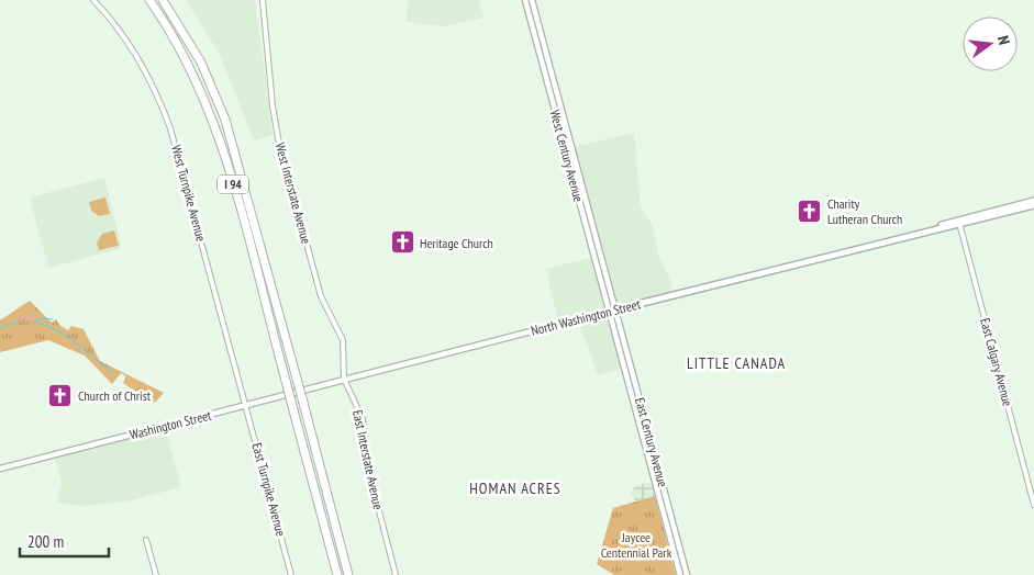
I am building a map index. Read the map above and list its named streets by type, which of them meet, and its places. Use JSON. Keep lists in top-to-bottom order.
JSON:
{
  "streets": {
    "highway": ["I 94"],
    "main road": [
      "West Century Avenue",
      "North Washington Street",
      "Washington Street",
      "East Century Avenue"
    ],
    "street": [
      "West Turnpike Avenue",
      "West Interstate Avenue",
      "East Calgary Avenue",
      "East Interstate Avenue",
      "East Turnpike Avenue"
    ]
  },
  "crossings": [
    ["West Century Avenue", "North Washington Street"],
    ["West Century Avenue", "East Century Avenue"],
    ["West Turnpike Avenue", "North Washington Street"],
    ["West Turnpike Avenue", "Washington Street"],
    ["West Turnpike Avenue", "East Turnpike Avenue"],
    ["West Interstate Avenue", "North Washington Street"],
    ["West Interstate Avenue", "East Interstate Avenue"],
    ["North Washington Street", "East Calgary Avenue"],
    ["North Washington Street", "Washington Street"],
    ["North Washington Street", "East Century Avenue"],
    ["North Washington Street", "East Interstate Avenue"],
    ["North Washington Street", "East Turnpike Avenue"],
    ["Washington Street", "East Turnpike Avenue"]
  ],
  "districts": ["LITTLE CANADA", "HOMAN ACRES"],
  "parks": ["Jaycee Centennial Park"],
  "places": {
    "church": ["Charity Lutheran Church", "Heritage Church", "Church of Christ"]
  },
  "scale_bar": "200 m",
  "north": "right"
}
